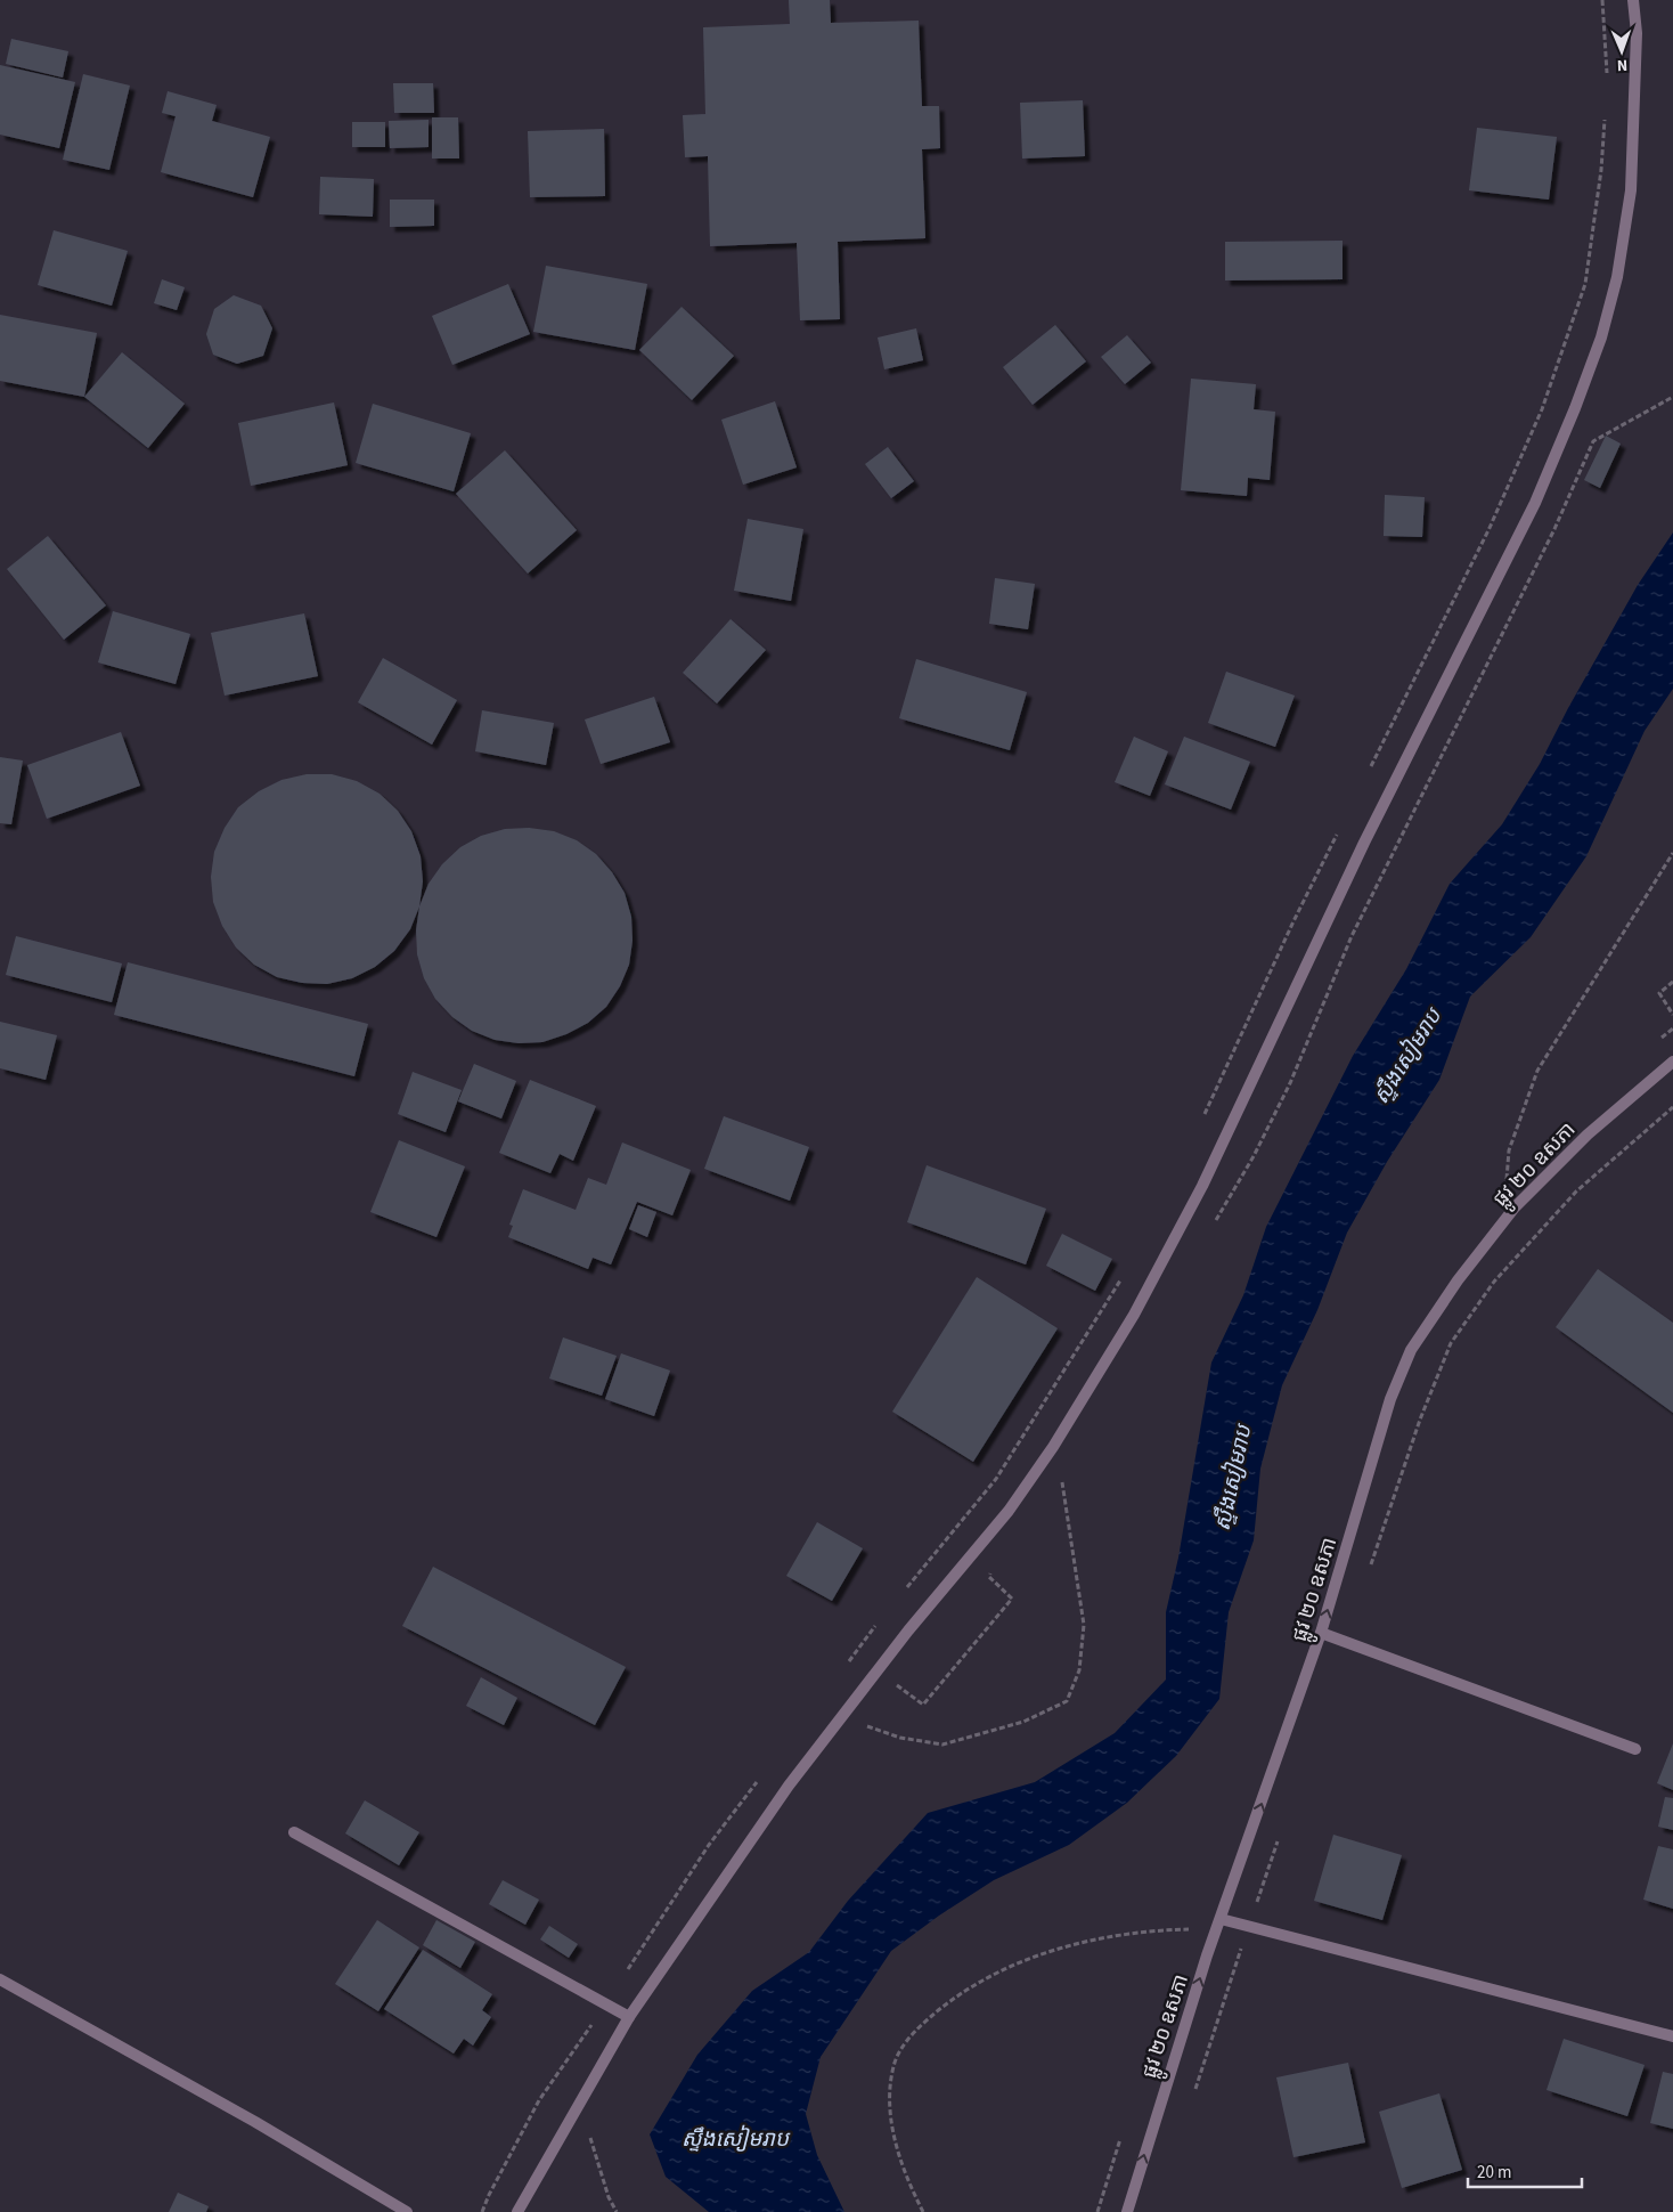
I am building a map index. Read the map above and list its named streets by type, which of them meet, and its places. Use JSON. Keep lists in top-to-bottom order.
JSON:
{
  "streets": {
    "street": ["ផ្លូវ ២០ ឧសភា"]
  },
  "one_way": ["ផ្លូវ ២០ ឧសភា"],
  "water": ["ស្ទឹងសៀមរាប"],
  "scale_bar": "20 m",
  "north": "bottom"
}
